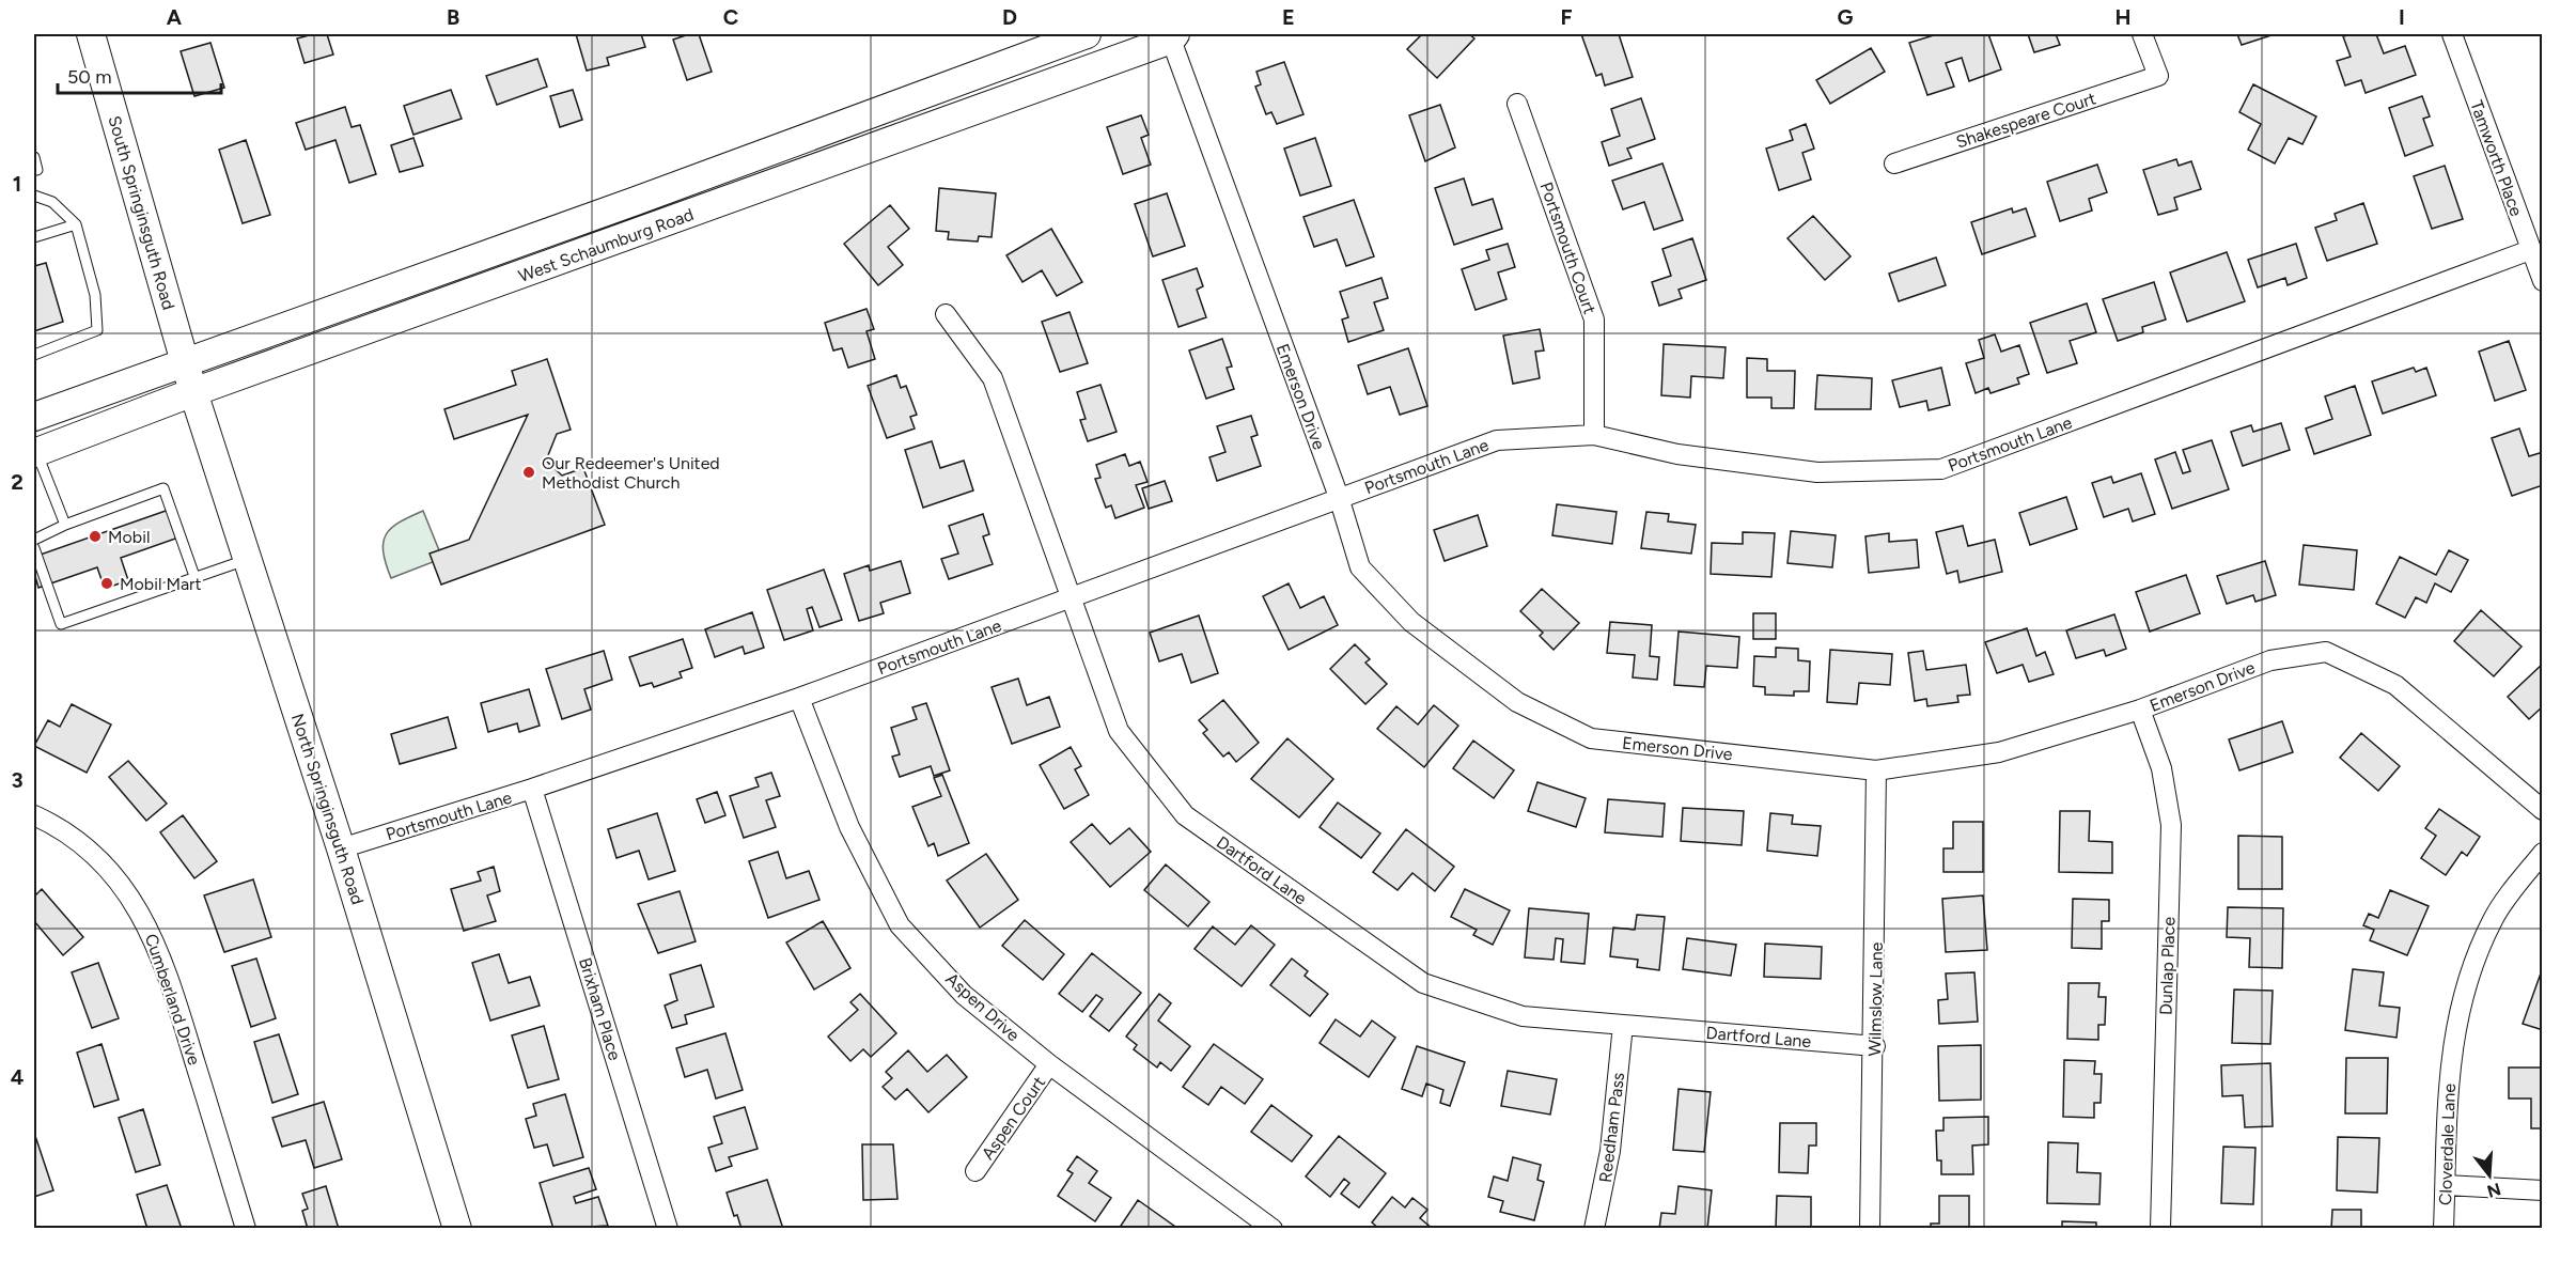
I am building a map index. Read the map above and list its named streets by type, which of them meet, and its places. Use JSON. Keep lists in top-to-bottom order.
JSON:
{
  "streets": {
    "main road": ["South Springinsguth Road", "West Schaumburg Road", "North Springinsguth Road"],
    "street": [
      "Shakespeare Court",
      "Tamworth Place",
      "Portsmouth Court",
      "Emerson Drive",
      "Portsmouth Lane",
      "Dartford Lane",
      "Dunlap Place",
      "Cumberland Drive",
      "Wilmslow Lane",
      "Aspen Drive",
      "Brixham Place",
      "Aspen Court",
      "Reedham Pass",
      "Cloverdale Lane"
    ]
  },
  "crossings": [
    ["Tamworth Place", "Portsmouth Lane"],
    ["South Springinsguth Road", "West Schaumburg Road"],
    ["South Springinsguth Road", "North Springinsguth Road"],
    ["West Schaumburg Road", "Emerson Drive"],
    ["West Schaumburg Road", "North Springinsguth Road"],
    ["Portsmouth Court", "Portsmouth Lane"],
    ["Emerson Drive", "Portsmouth Lane"],
    ["Emerson Drive", "Dunlap Place"],
    ["Emerson Drive", "Wilmslow Lane"],
    ["Portsmouth Lane", "North Springinsguth Road"],
    ["Portsmouth Lane", "Dartford Lane"],
    ["Portsmouth Lane", "Aspen Drive"],
    ["Portsmouth Lane", "Brixham Place"],
    ["Dartford Lane", "Wilmslow Lane"],
    ["Dartford Lane", "Reedham Pass"],
    ["Aspen Drive", "Aspen Court"]
  ],
  "places": ["Our Redeemer's United Methodist Church", "Mobil", "Mobil Mart"],
  "scale_bar": "50 m",
  "north": "bottom",
  "grid": {
    "columns": [
      "A",
      "B",
      "C",
      "D",
      "E",
      "F",
      "G",
      "H",
      "I"
    ],
    "rows": [
      "1",
      "2",
      "3",
      "4"
    ]
  }
}
